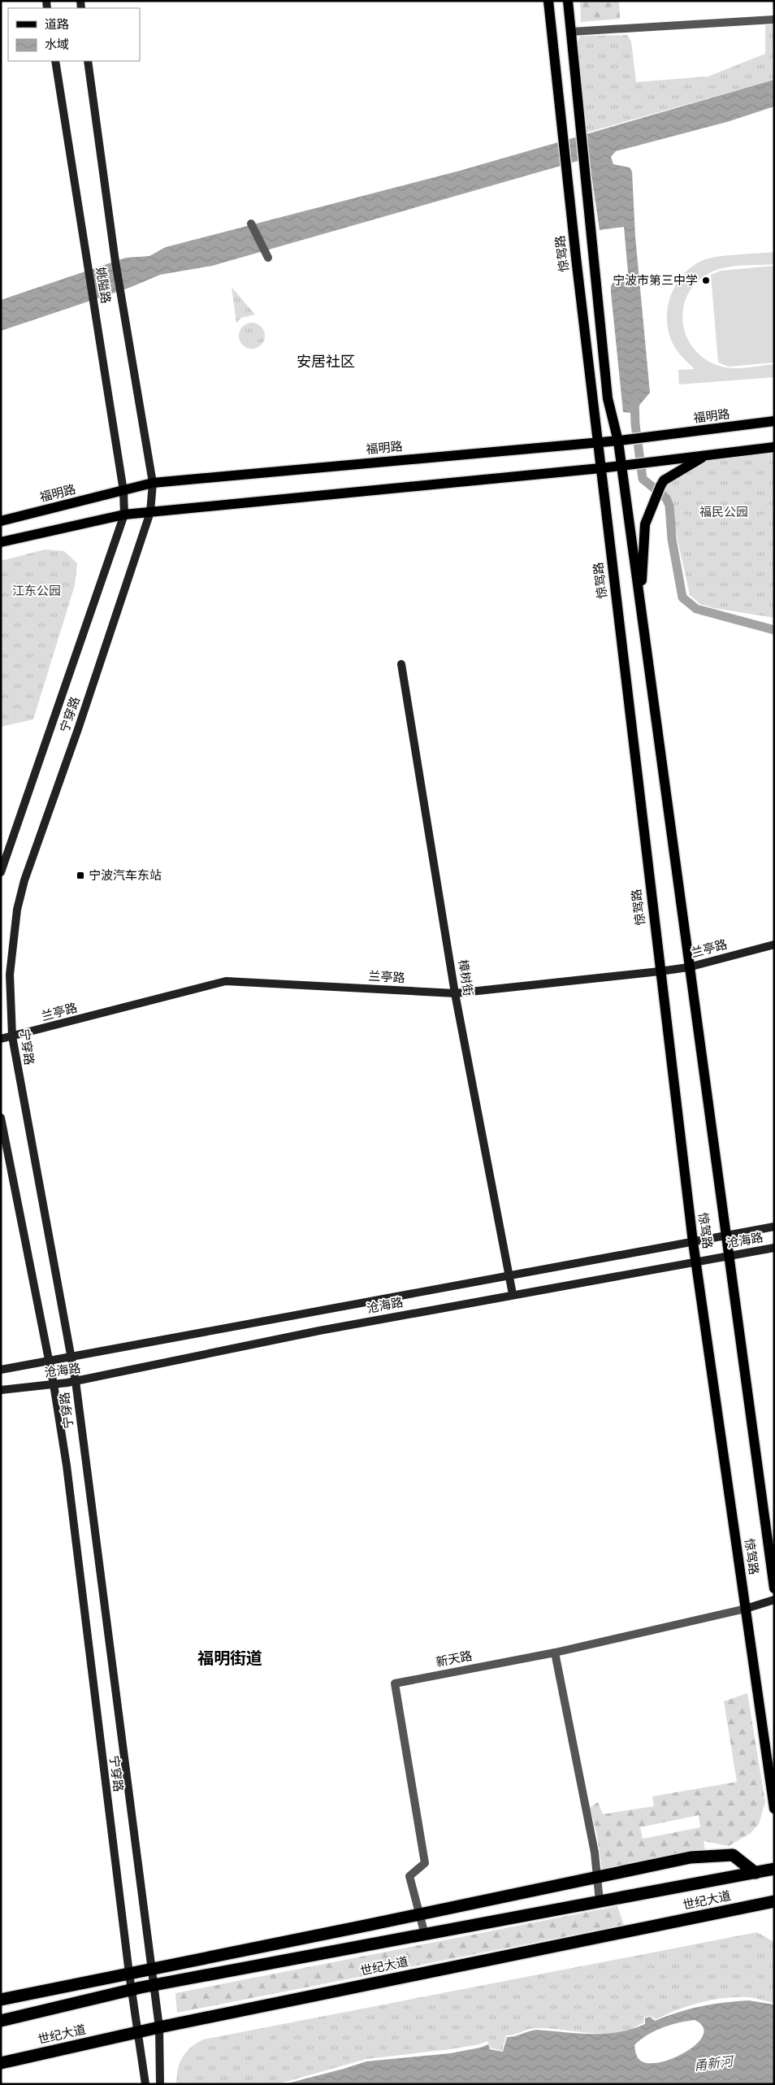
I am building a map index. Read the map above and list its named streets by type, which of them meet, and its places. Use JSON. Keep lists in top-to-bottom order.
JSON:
{
  "streets": {
    "highway": ["世纪大道"],
    "main road": [
      "惊驾路",
      "姚隘路",
      "福明路",
      "宁穿路",
      "兰亭路",
      "樟树街",
      "沧海路",
      "新天路"
    ]
  },
  "crossings": [
    ["惊驾路", "福明路"],
    ["惊驾路", "兰亭路"],
    ["惊驾路", "沧海路"],
    ["惊驾路", "新天路"],
    ["姚隘路", "福明路"],
    ["姚隘路", "宁穿路"],
    ["宁穿路", "兰亭路"],
    ["宁穿路", "沧海路"],
    ["宁穿路", "世纪大道"],
    ["兰亭路", "樟树街"],
    ["樟树街", "沧海路"],
    ["新天路", "世纪大道"]
  ],
  "districts": ["安居社区", "福明街道"],
  "water": ["甬新河"],
  "parks": ["福民公园", "江东公园"],
  "places": {
    "other": ["宁波市第三中学"],
    "transit": ["宁波汽车东站"]
  },
  "legend": ["道路", "水域"]
}
